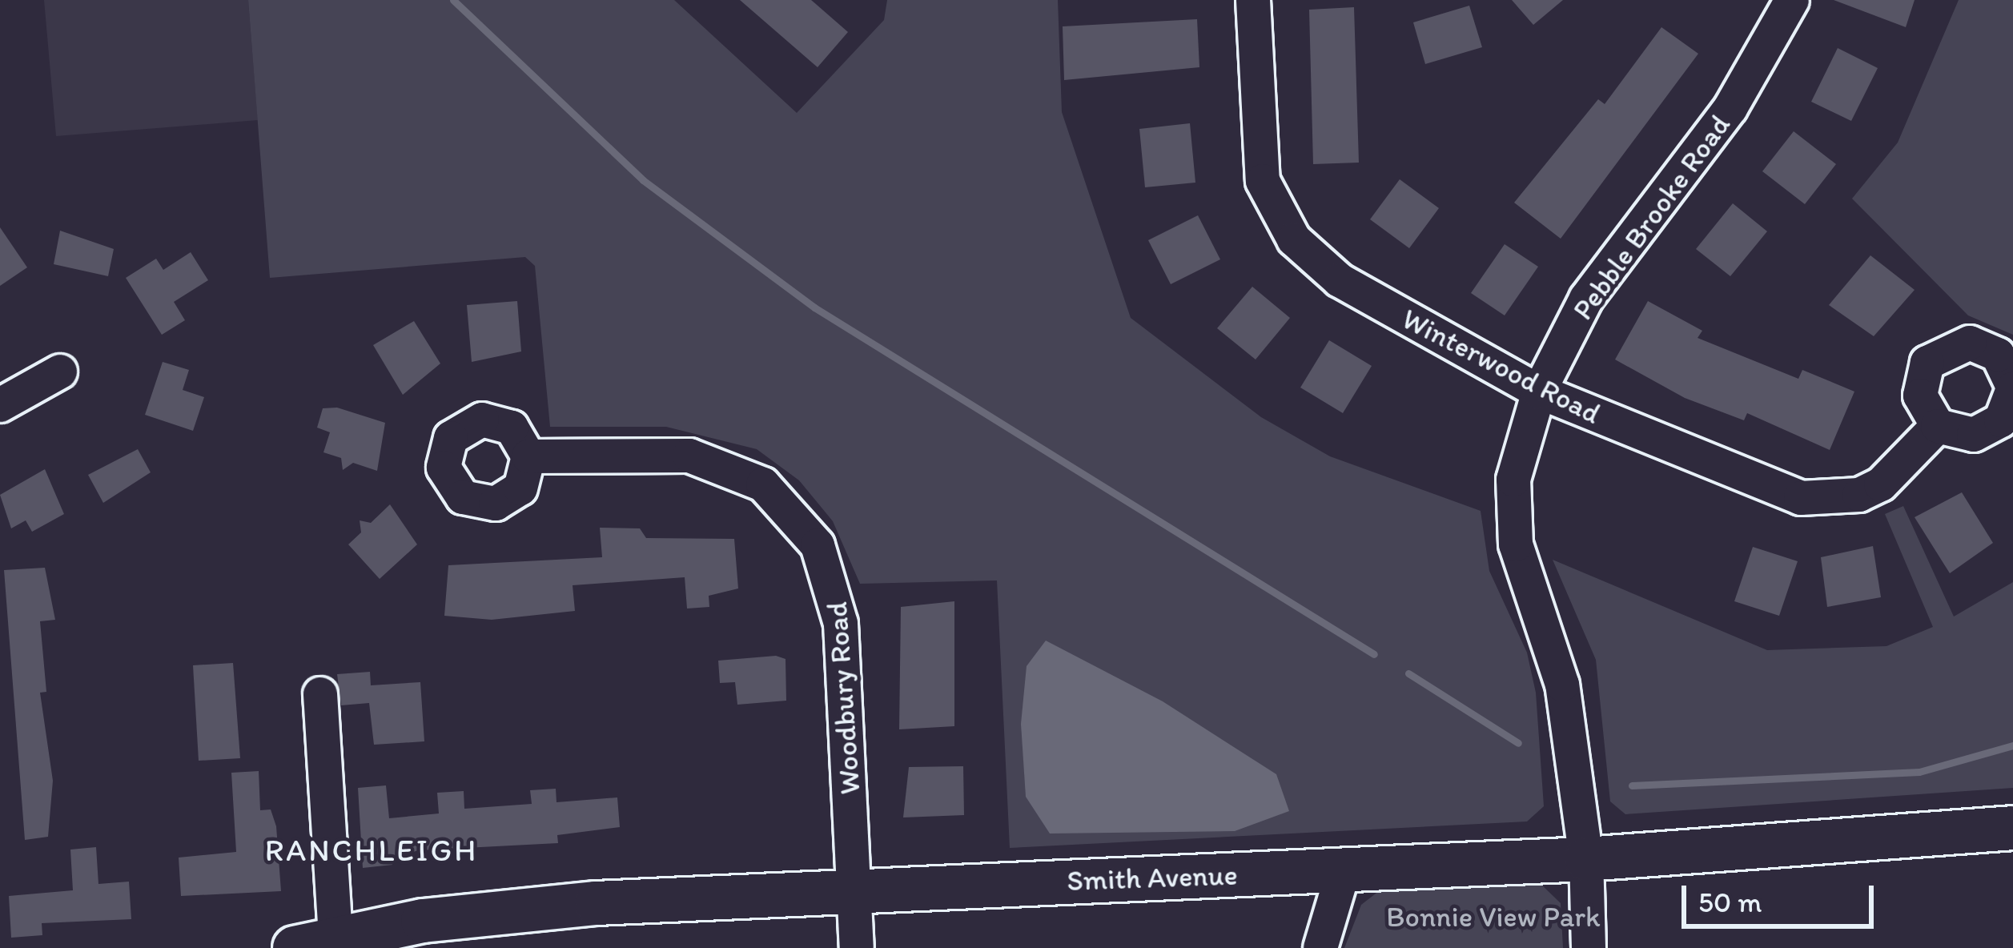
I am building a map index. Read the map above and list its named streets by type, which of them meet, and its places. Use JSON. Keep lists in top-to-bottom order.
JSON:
{
  "streets": {
    "main road": ["Smith Avenue"],
    "street": ["Pebble Brooke Road", "Winterwood Road", "Woodbury Road"]
  },
  "crossings": [
    ["Pebble Brooke Road", "Winterwood Road"],
    ["Pebble Brooke Road", "Smith Avenue"],
    ["Woodbury Road", "Smith Avenue"]
  ],
  "districts": ["RANCHLEIGH"],
  "parks": ["Bonnie View Park"],
  "scale_bar": "50 m"
}
